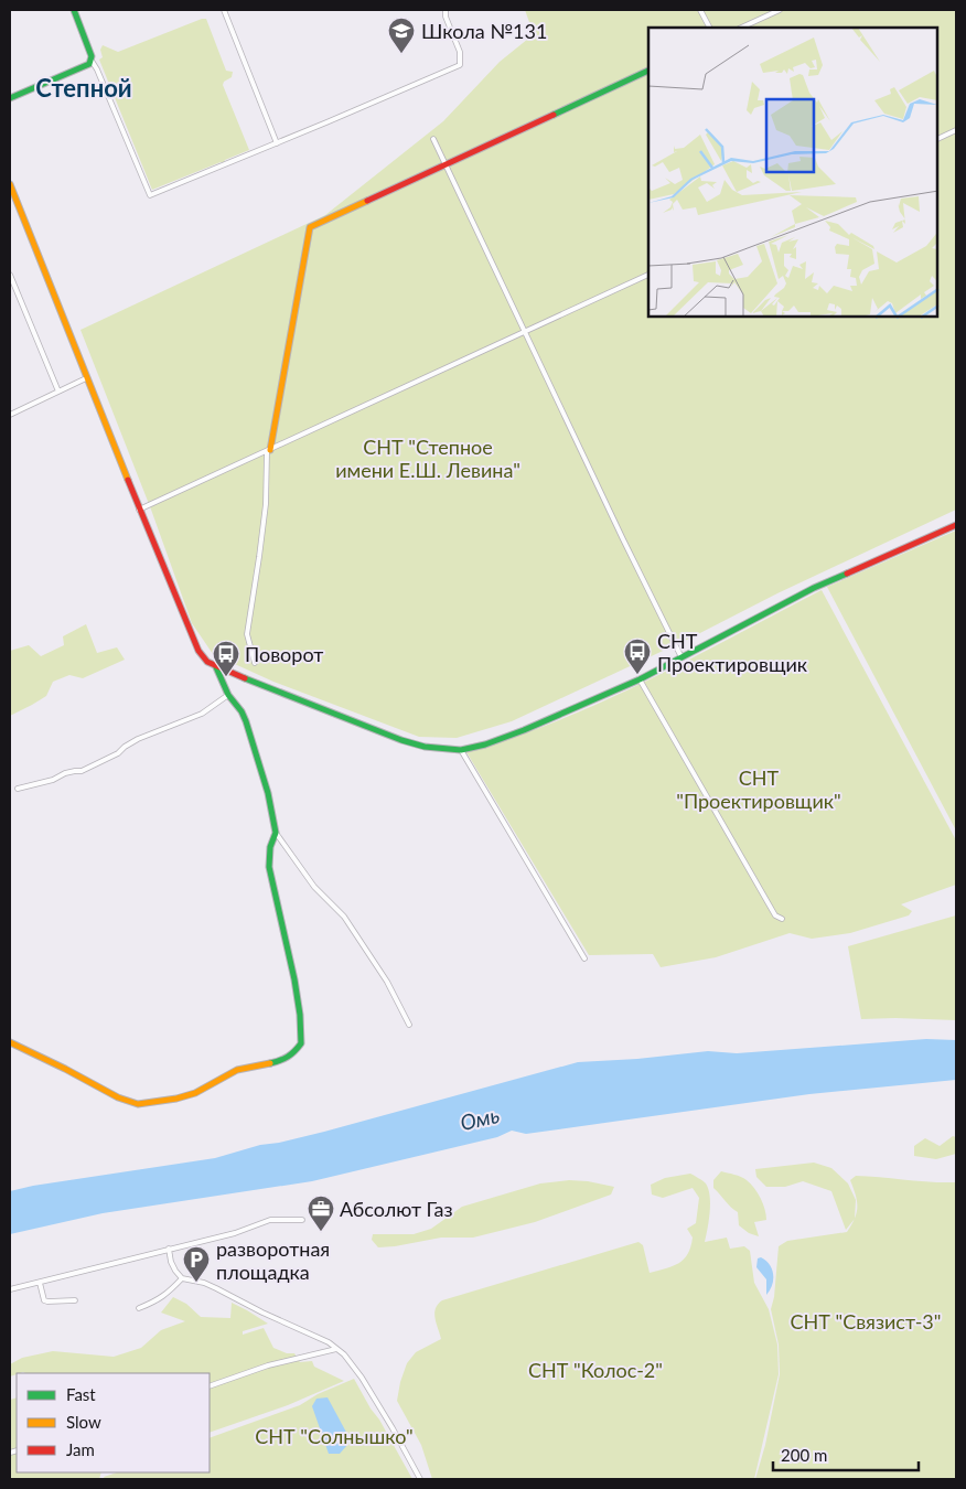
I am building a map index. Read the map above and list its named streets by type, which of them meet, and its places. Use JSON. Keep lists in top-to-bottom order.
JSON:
{
  "districts": ["Степной"],
  "water": ["Омь"],
  "parks": [
    "СНТ \"Степное имени Е.Ш. Левина\"",
    "СНТ \"Проектировщик\"",
    "СНТ \"Связист-3\"",
    "СНТ \"Колос-2\"",
    "СНТ \"Солнышко\""
  ],
  "places": {
    "school or university": ["Школа №131"],
    "bus stop": ["СНТ Проектировщик", "Поворот"],
    "office": ["Абсолют Газ"],
    "parking": ["разворотная площадка"]
  },
  "legend": ["Fast", "Slow", "Jam"],
  "scale_bar": "200 m"
}
